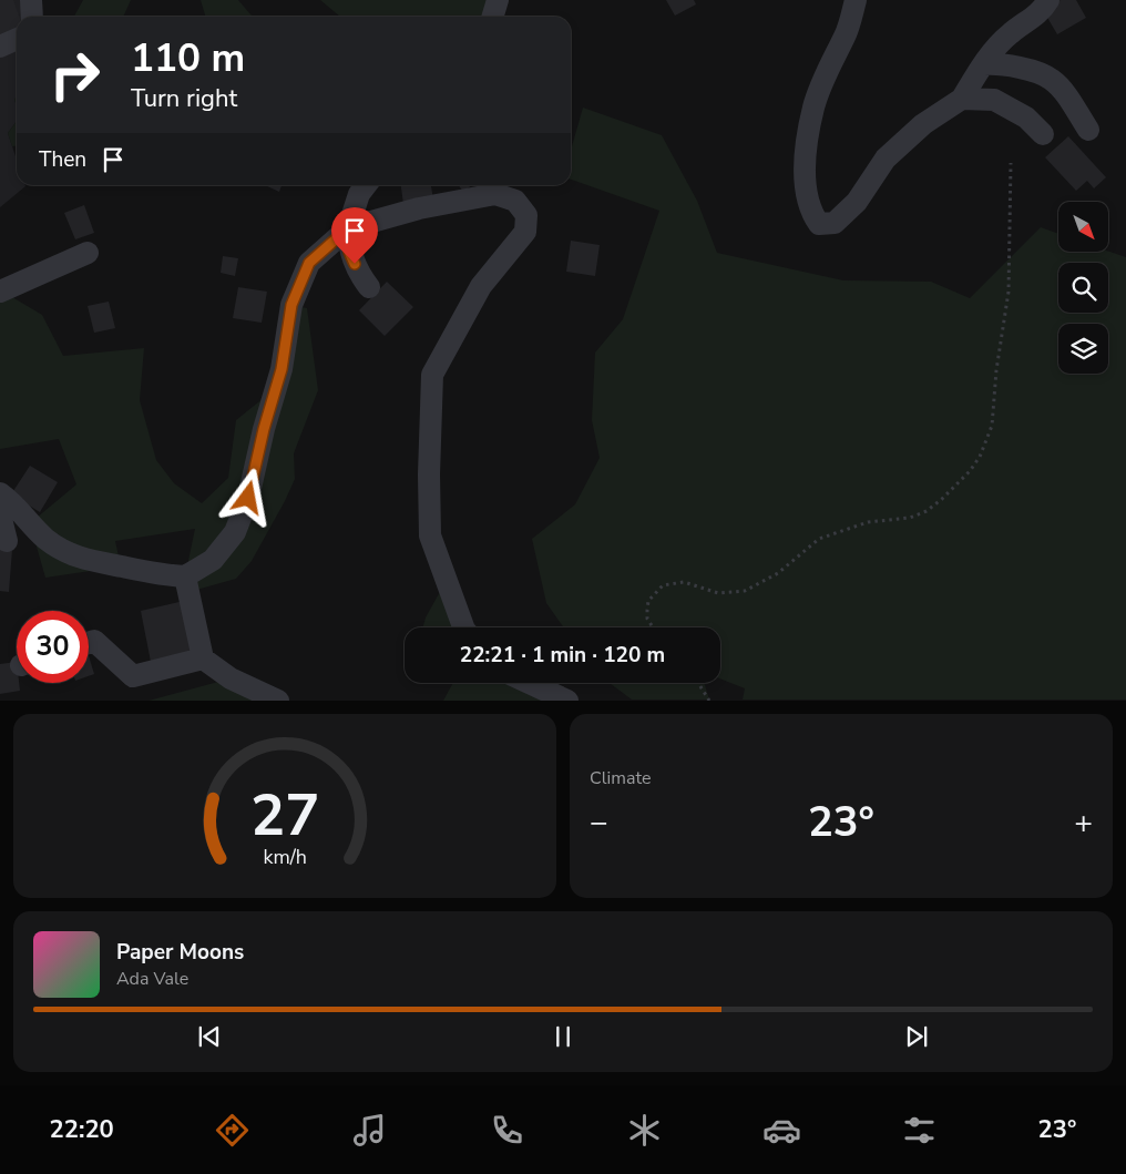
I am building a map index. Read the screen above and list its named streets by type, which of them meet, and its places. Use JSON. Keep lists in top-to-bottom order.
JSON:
{
  "north": "bottom right",
  "page": {
    "turn": ["110 m", "Turn right"],
    "then": "Then",
    "limit": "30",
    "trip": "22:21 · 1 min · 120 m",
    "tile": "Climate",
    "heat": ["−", "23°", "+"],
    "song": ["Paper Moons", "Ada Vale"],
    "tabs": ["22:20", "23°"],
    "gauge": ["27", "km/h"]
  }
}
